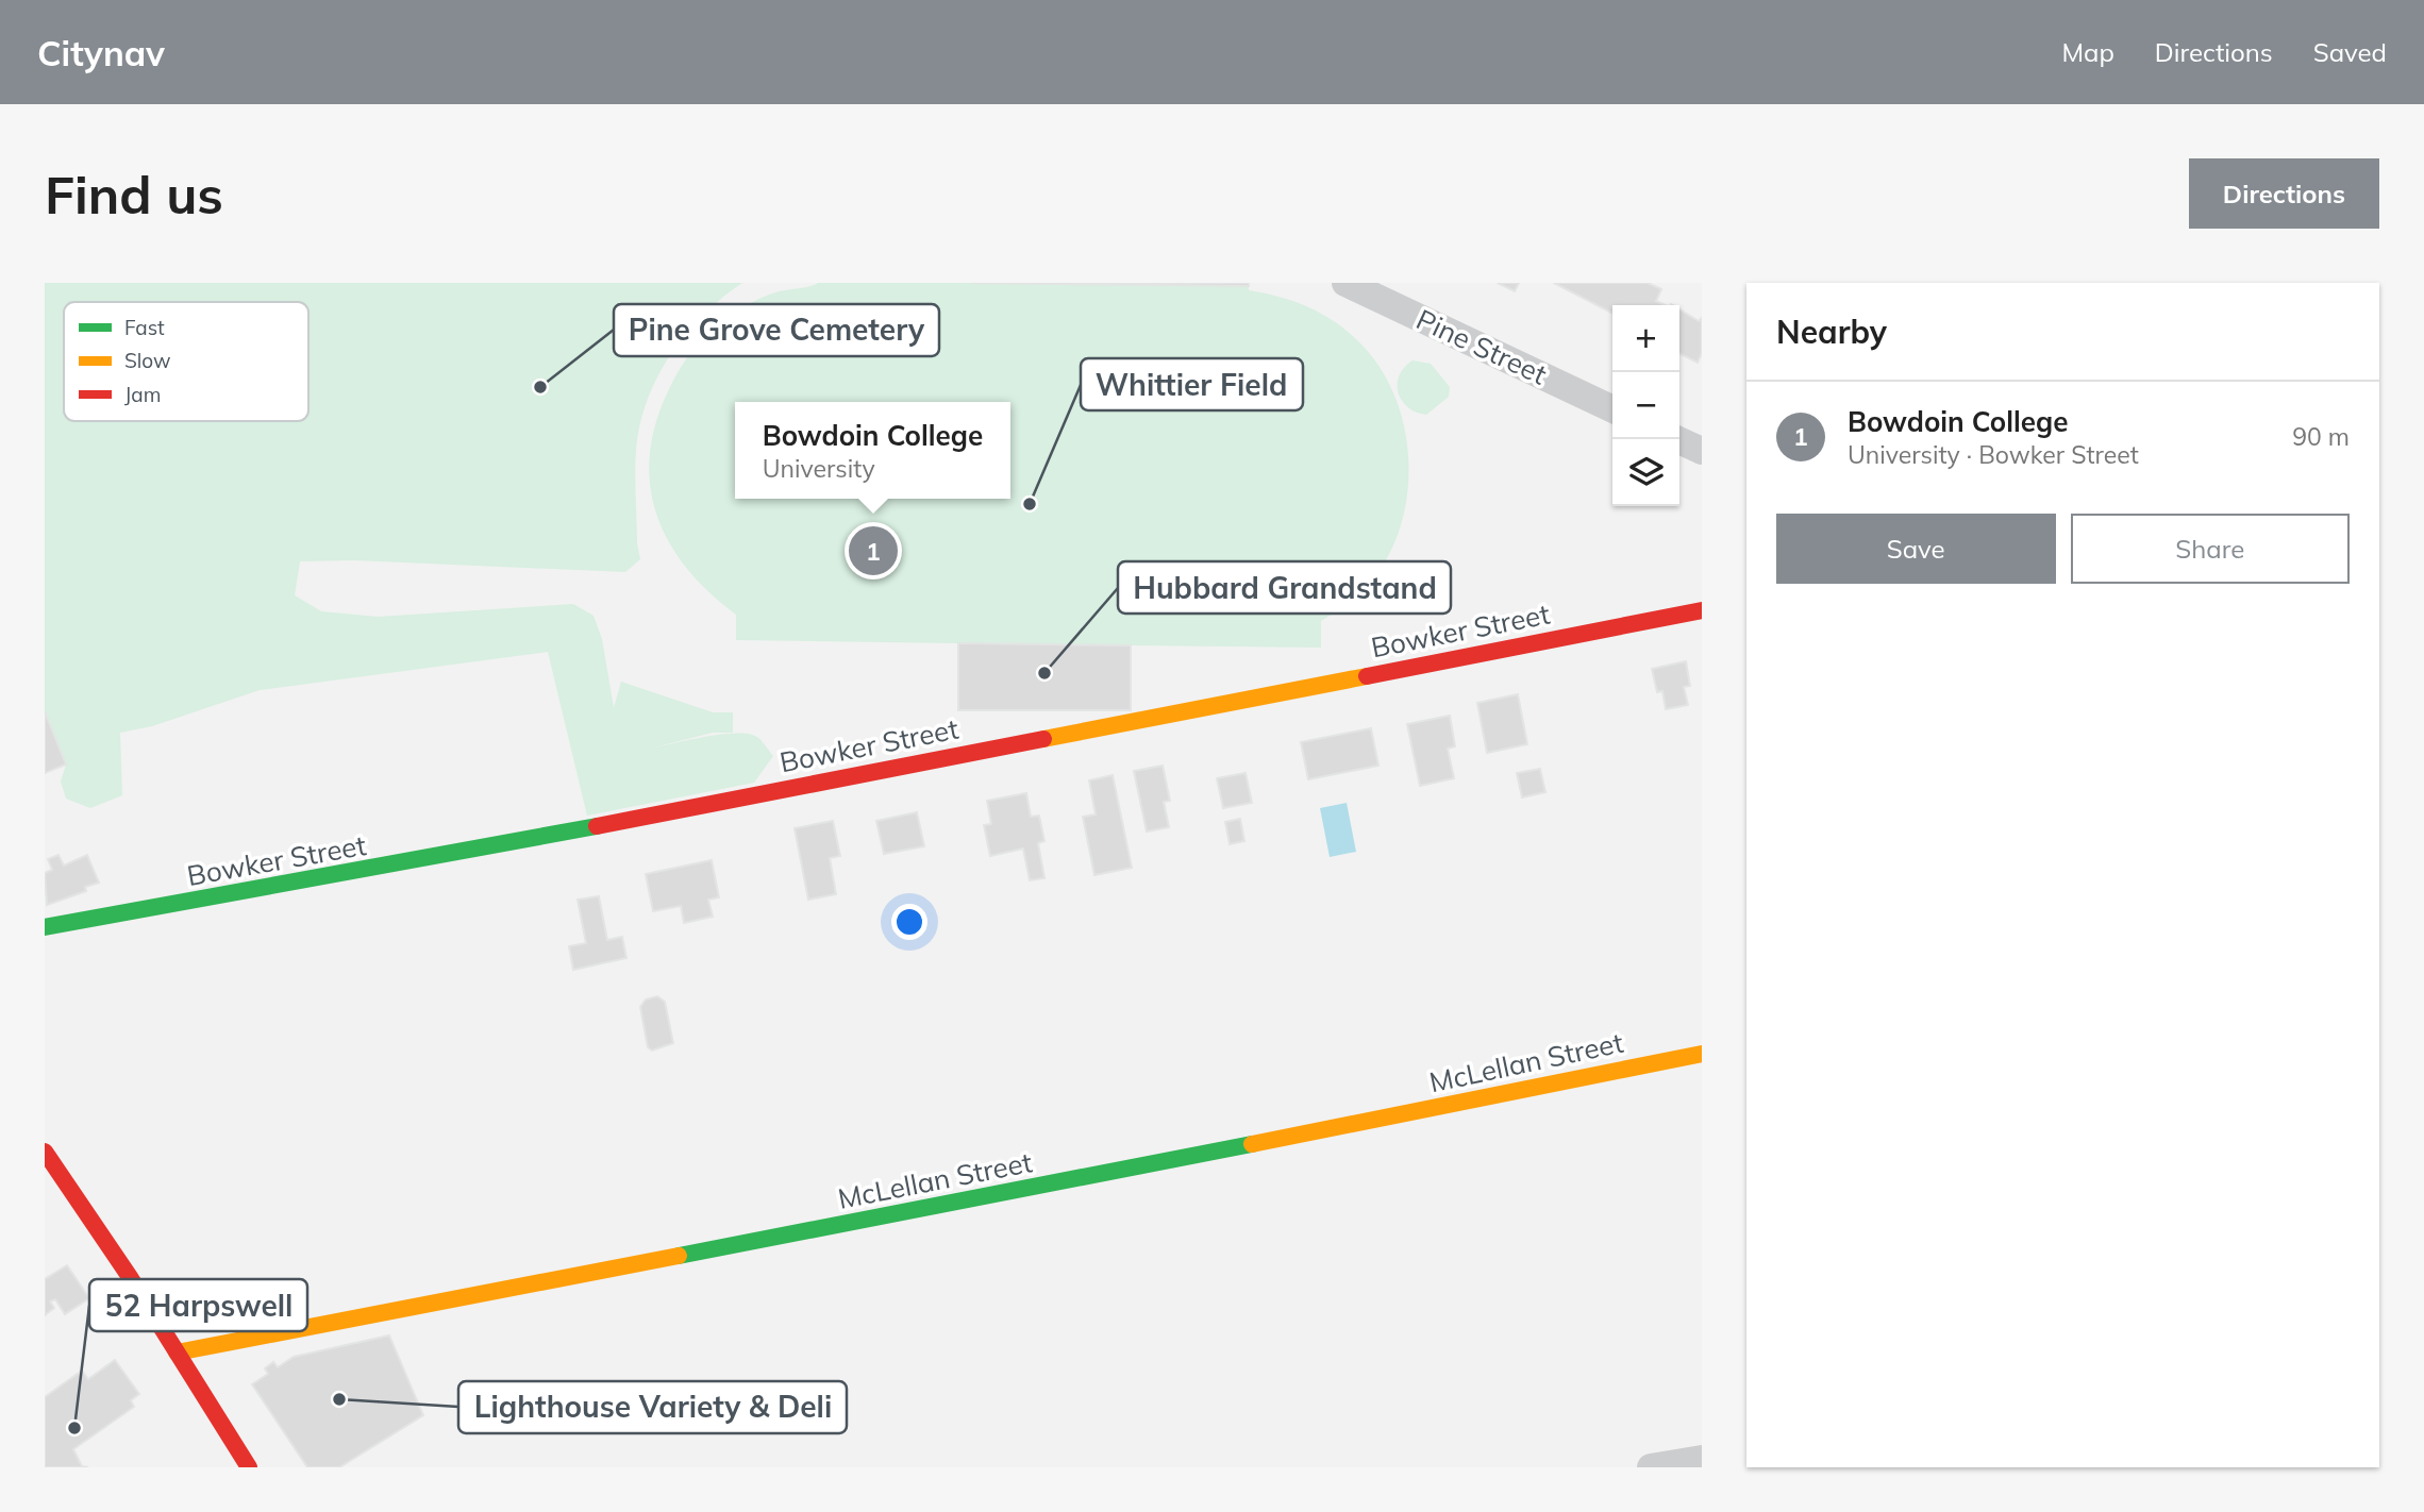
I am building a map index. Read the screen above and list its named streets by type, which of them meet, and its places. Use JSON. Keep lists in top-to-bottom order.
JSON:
{
  "streets": {
    "street": ["Pine Street", "Bowker Street", "McLellan Street"]
  },
  "places": [
    "Pine Grove Cemetery",
    "Whittier Field",
    "Hubbard Grandstand",
    "Lighthouse Variety & Deli",
    "52 Harpswell"
  ],
  "legend": ["Fast", "Slow", "Jam"],
  "page": {
    "header": "Citynav",
    "nav": ["Map", "Directions", "Saved"],
    "buttons": [
      "Directions",
      ["Save", "Share"]
    ],
    "title": "Find us",
    "heading": "Nearby",
    "map_buttons": ["+", "−"],
    "list": [
      {
        "mark": "1",
        "name": "Bowdoin College",
        "note": "University · Bowker Street",
        "value": "90 m"
      }
    ],
    "popup": ["Bowdoin College", "University"],
    "pins": "1"
  }
}
